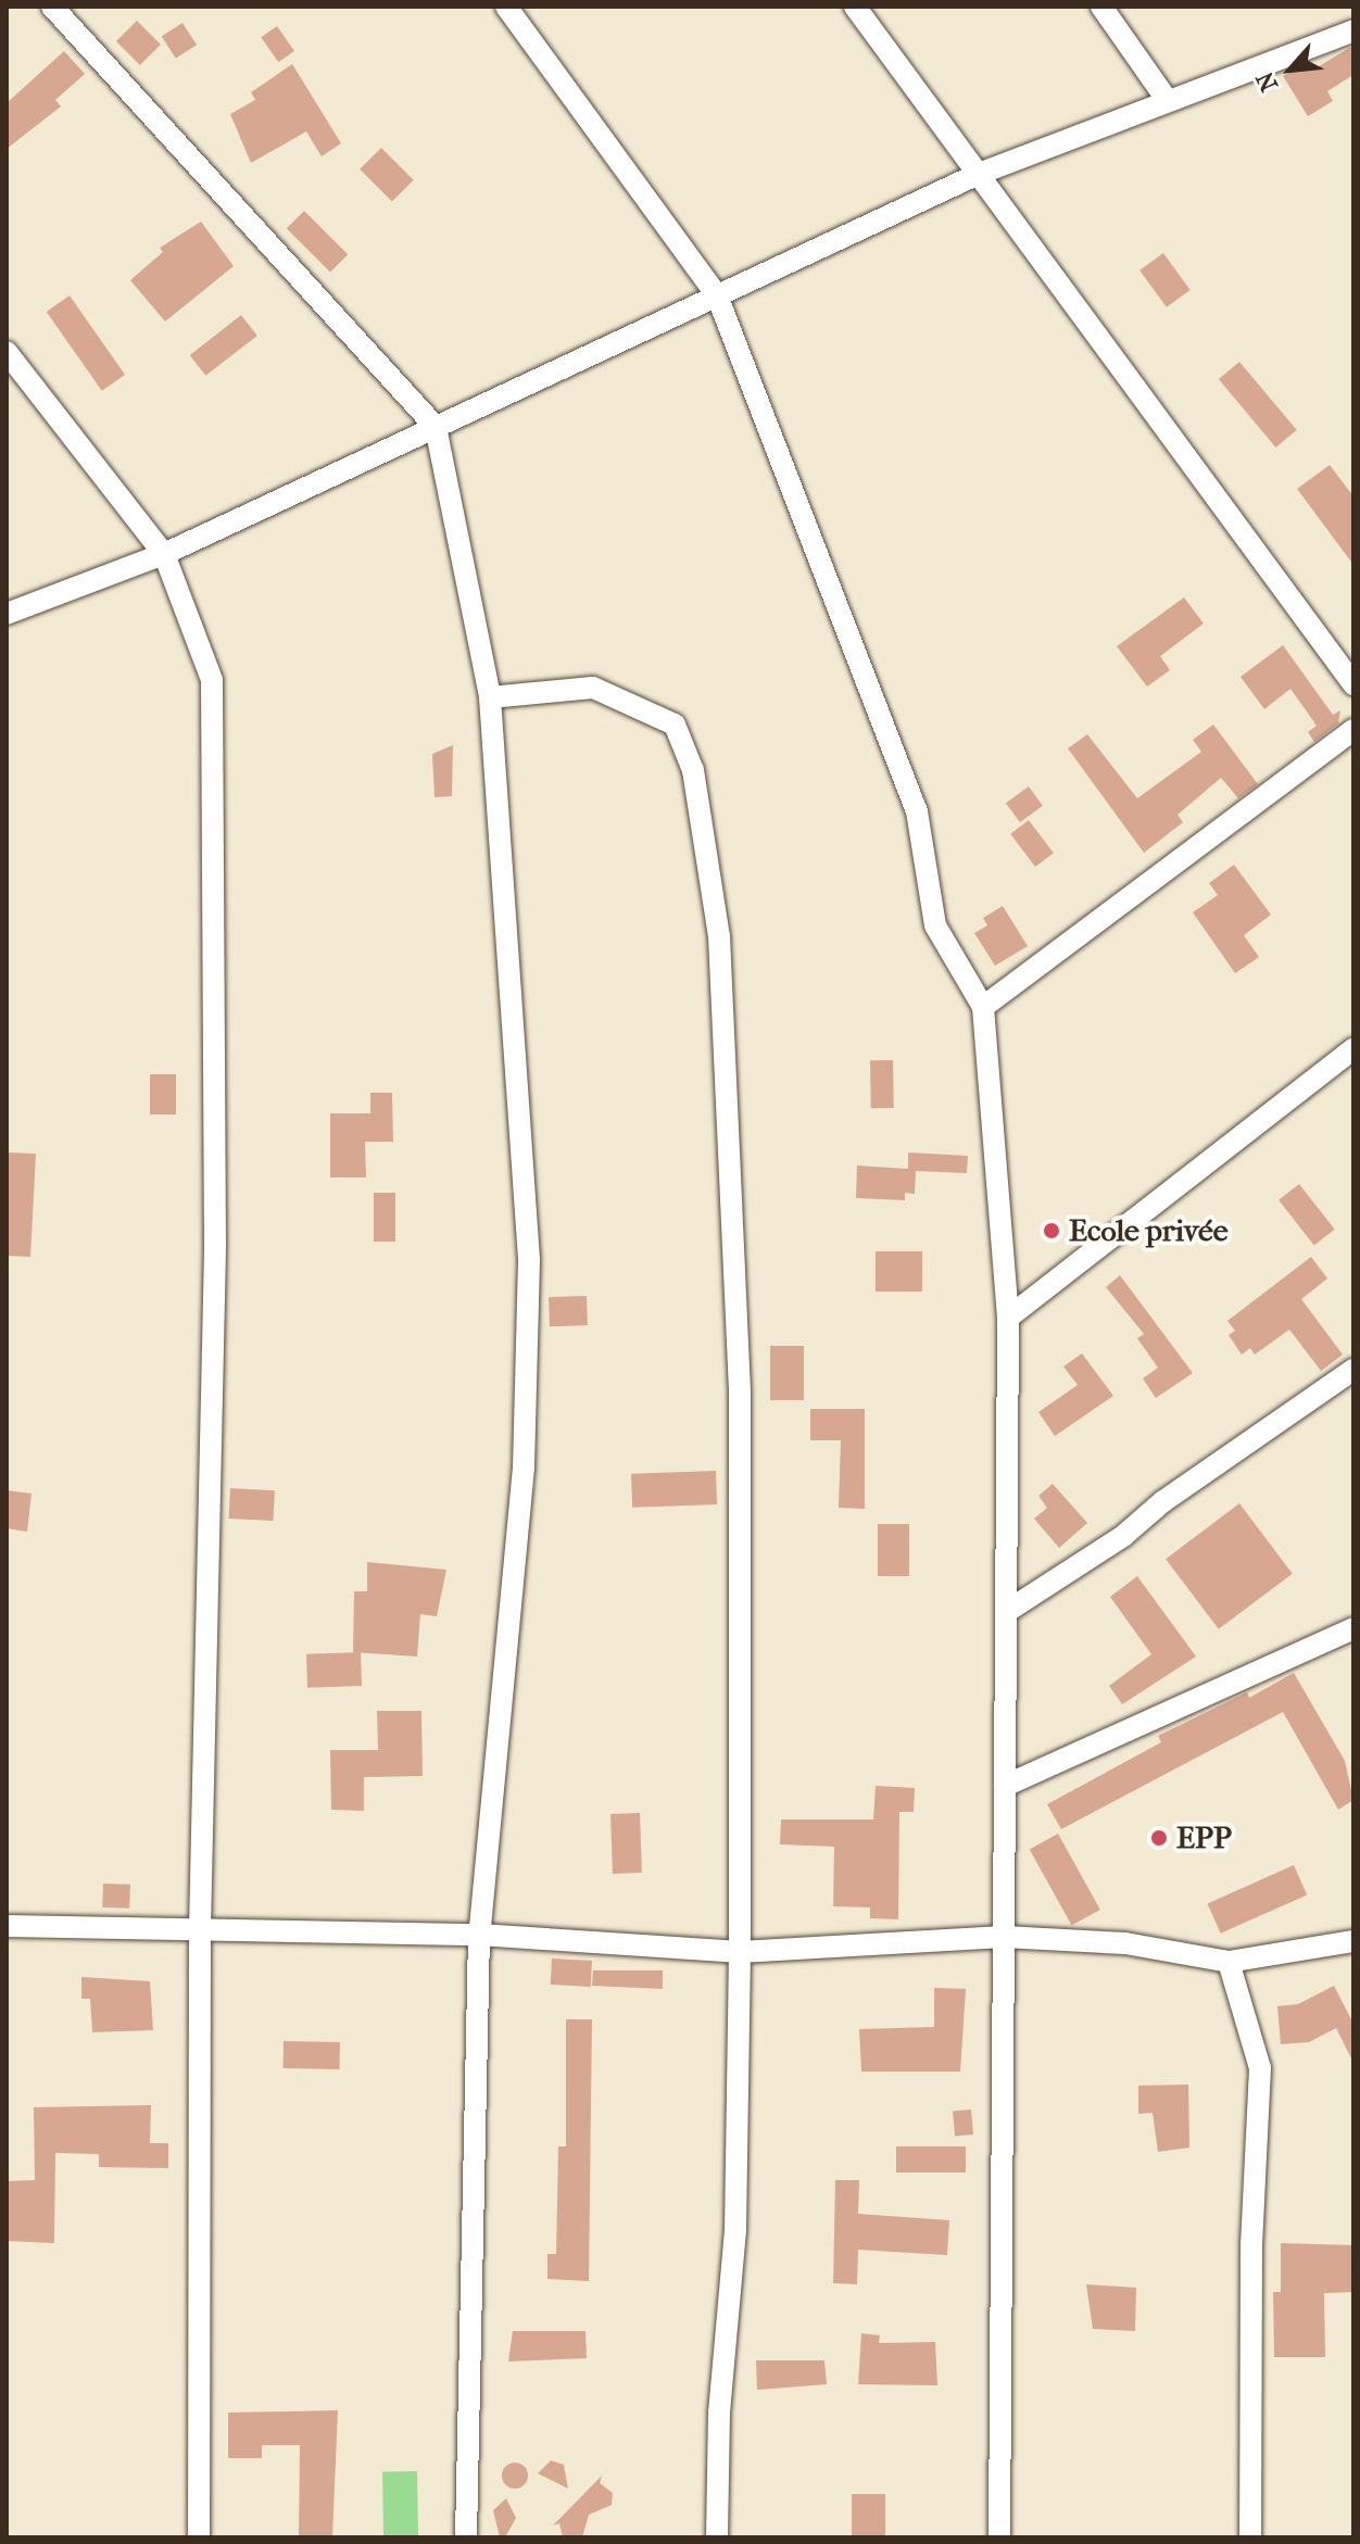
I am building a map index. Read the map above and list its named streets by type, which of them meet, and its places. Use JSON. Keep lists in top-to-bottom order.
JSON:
{
  "places": ["Ecole privée", "EPP"],
  "north": "bottom left"
}
